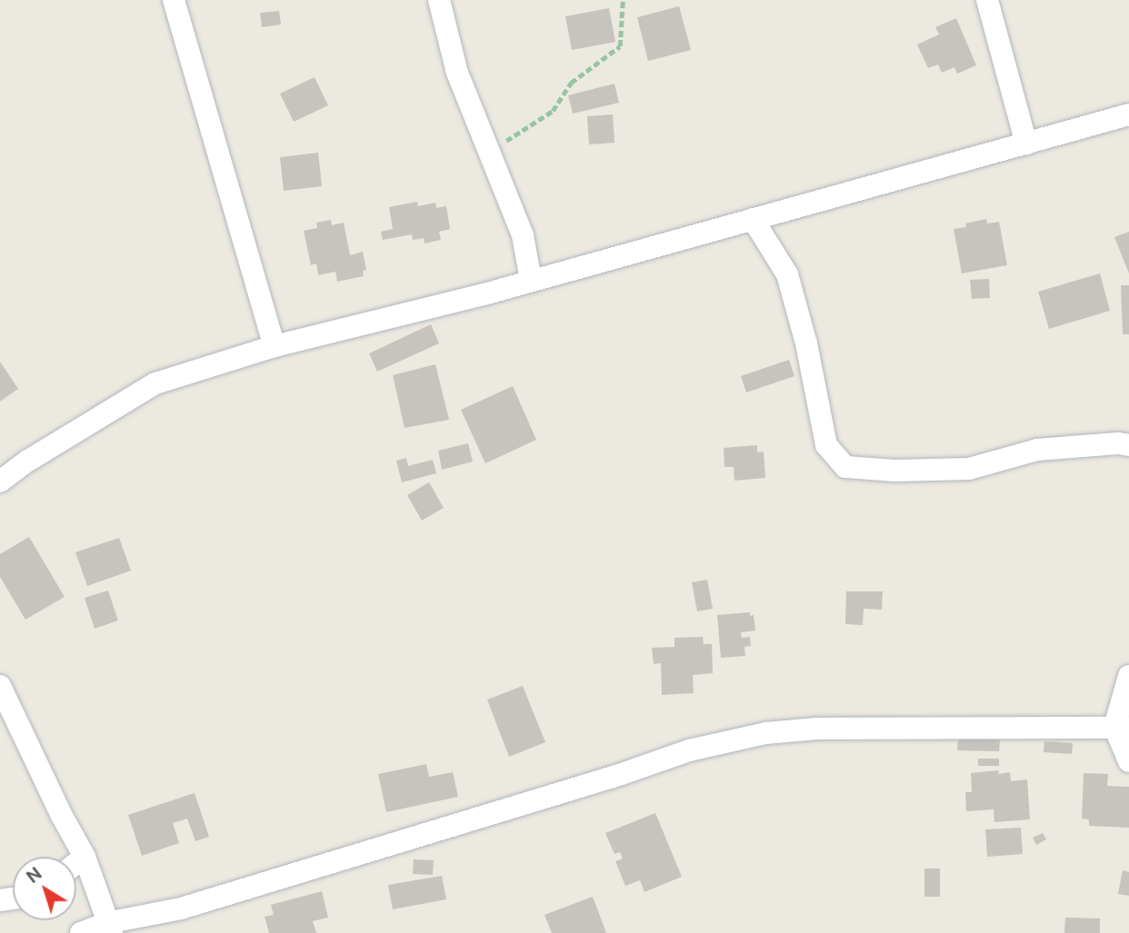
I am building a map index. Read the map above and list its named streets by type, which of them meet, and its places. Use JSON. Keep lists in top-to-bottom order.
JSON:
{
  "north": "top left"
}
